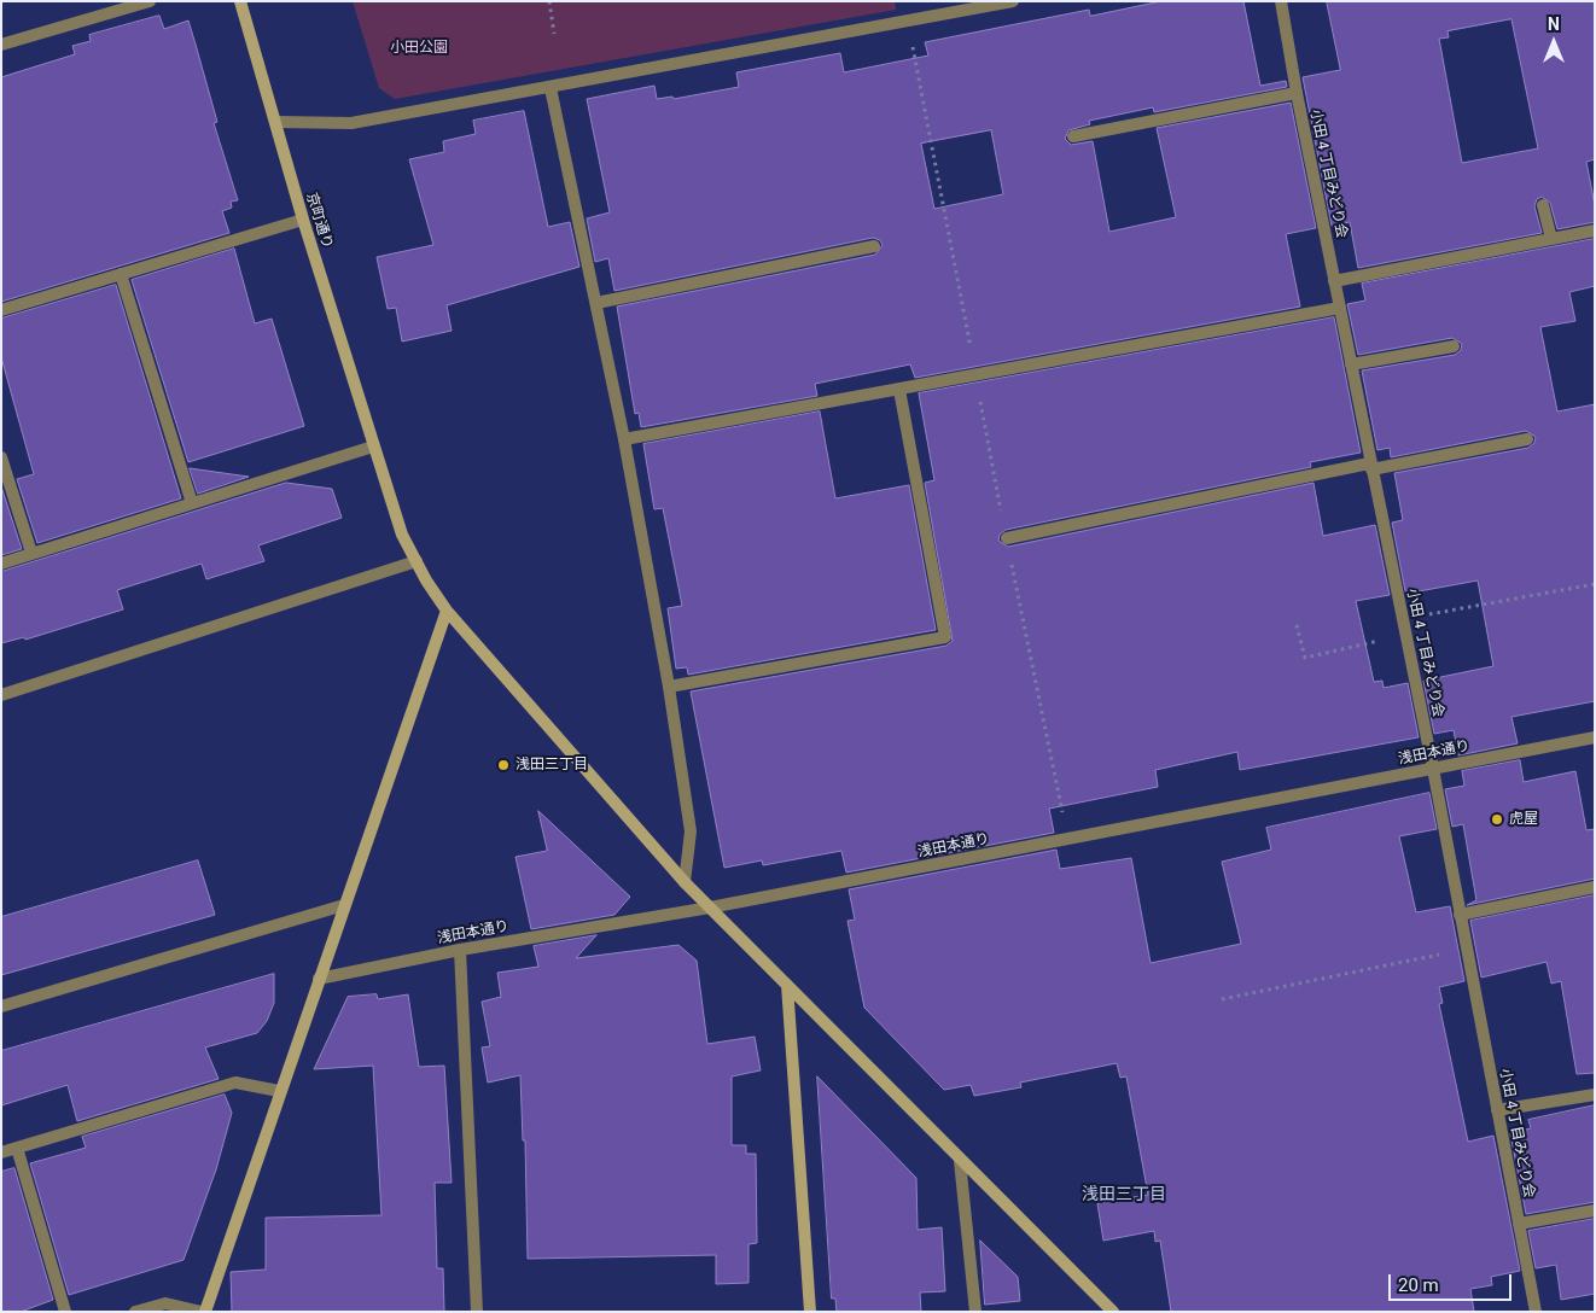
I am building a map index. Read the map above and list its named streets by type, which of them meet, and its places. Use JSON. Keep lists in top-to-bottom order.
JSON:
{
  "streets": {
    "street": ["小田 4 丁目みどり会", "京町通り", "浅田本通り"]
  },
  "crossings": [
    ["小田 4 丁目みどり会", "浅田本通り"],
    ["京町通り", "浅田本通り"]
  ],
  "districts": ["浅田三丁目"],
  "parks": ["小田公園"],
  "places": ["浅田三丁目", "虎屋"],
  "scale_bar": "20 m",
  "north": "top"
}
